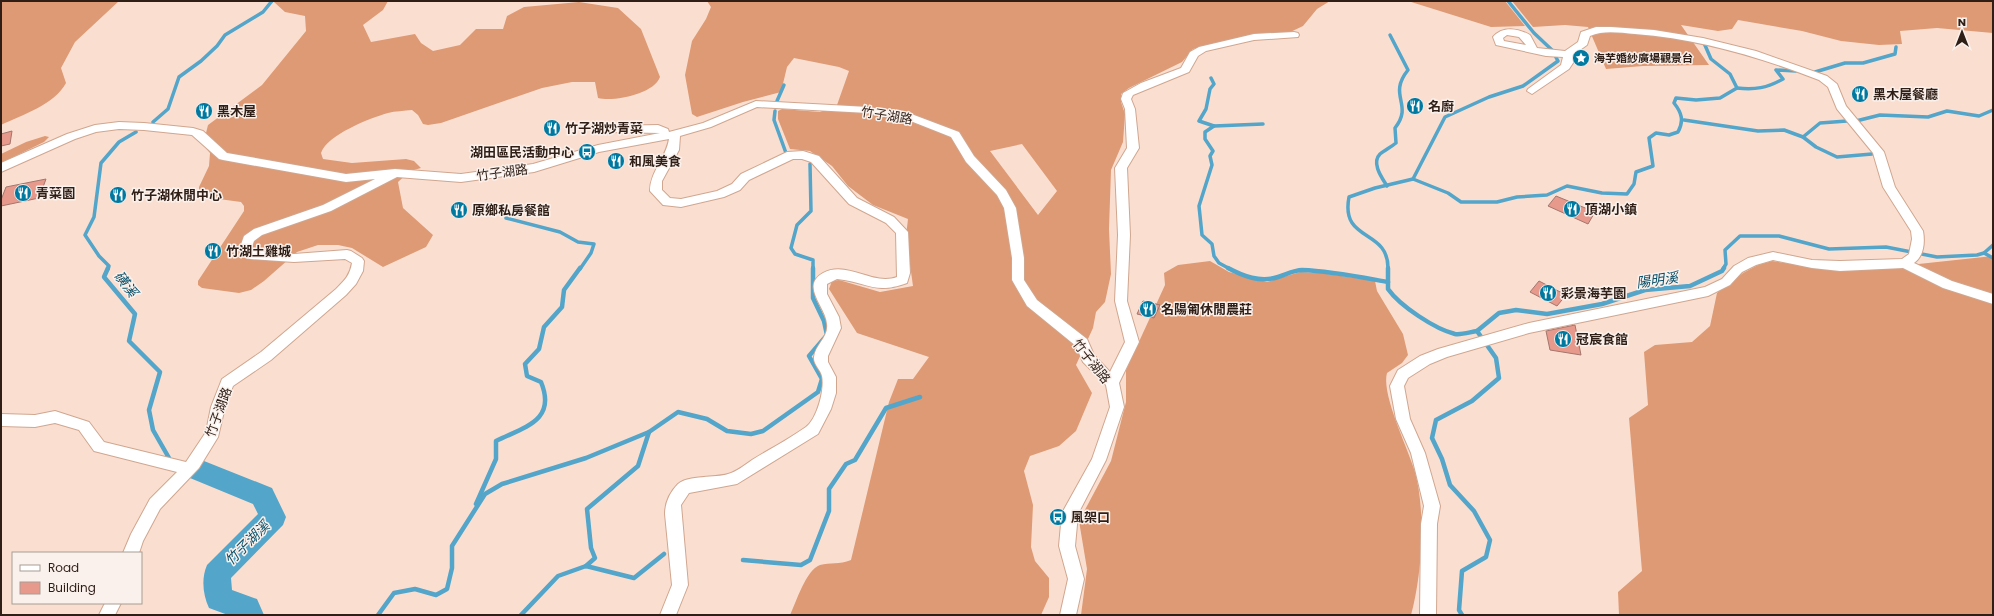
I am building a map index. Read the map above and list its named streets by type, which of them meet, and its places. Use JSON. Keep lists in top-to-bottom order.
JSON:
{
  "streets": {
    "street": ["竹子湖路"]
  },
  "water": ["陽明溪", "磺溪", "竹子湖溪"],
  "places": {
    "place": ["海芋婚紗廣場觀景台"],
    "restaurant": [
      "黑木屋餐廳",
      "名廚",
      "黑木屋",
      "竹子湖炒青菜",
      "和風美食",
      "青菜園",
      "竹子湖休閒中心",
      "頂湖小鎮",
      "原鄉私房餐館",
      "竹湖土雞城",
      "彩景海芋園",
      "名陽匍休閒農莊",
      "冠宸食館"
    ],
    "bus stop": ["湖田區民活動中心", "風架口"]
  },
  "legend": ["Road", "Building"],
  "north": "top"
}
